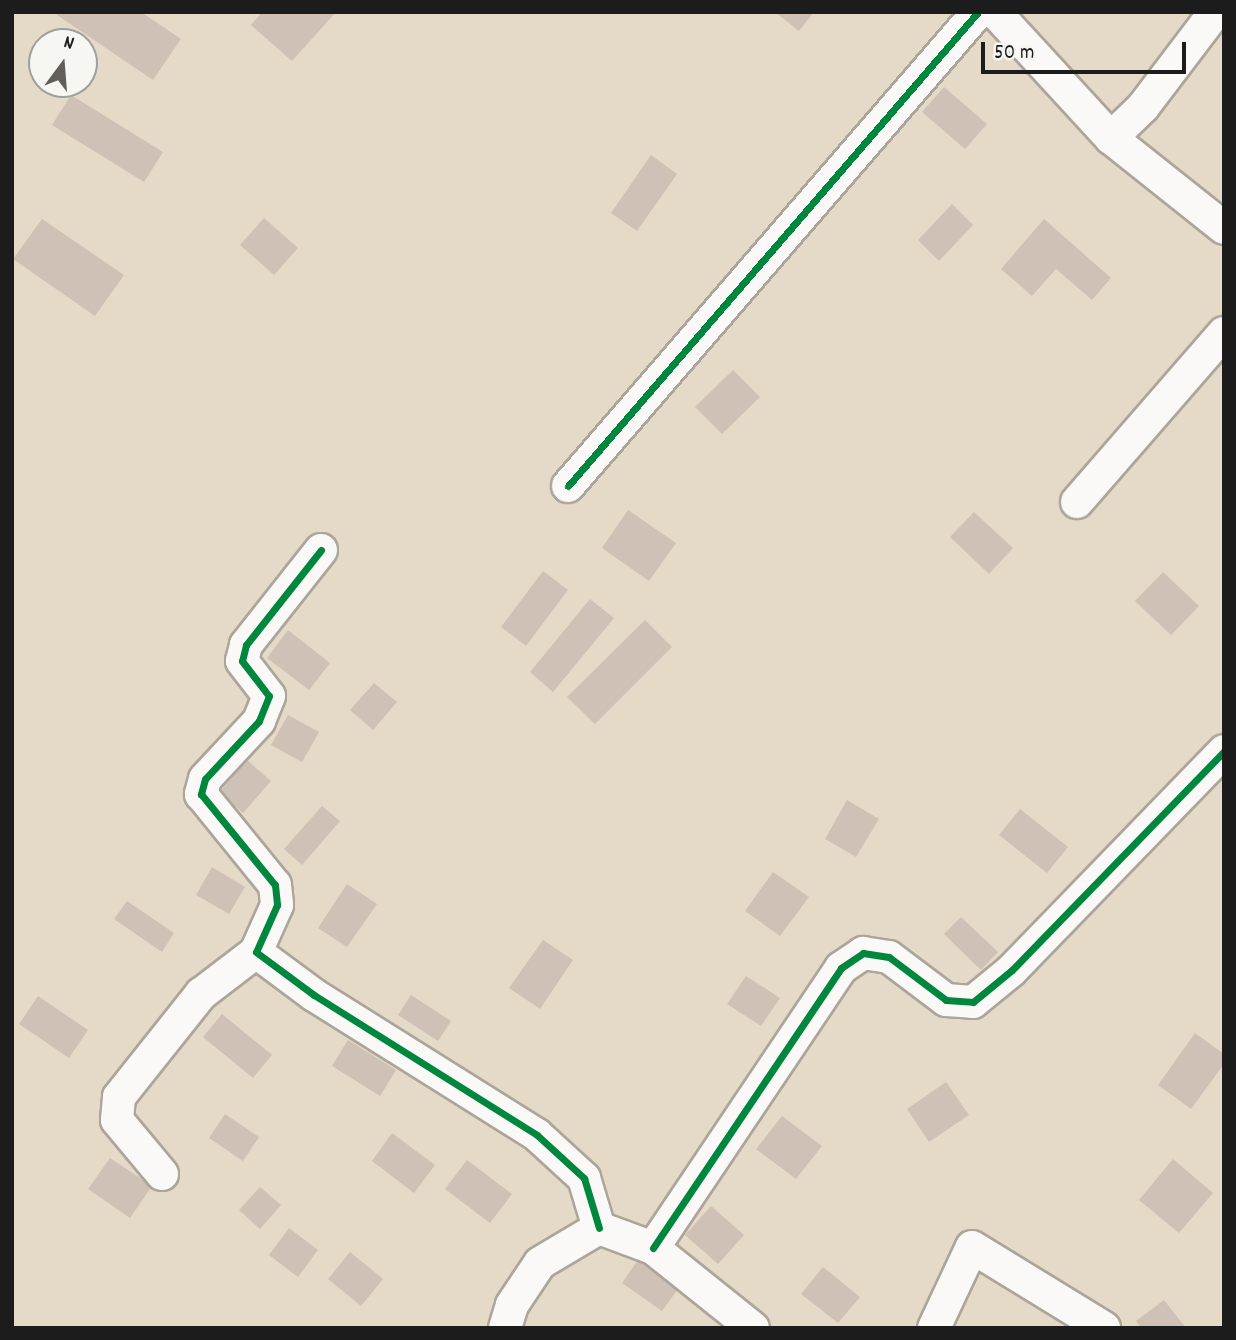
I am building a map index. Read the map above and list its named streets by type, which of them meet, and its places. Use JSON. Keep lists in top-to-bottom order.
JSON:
{
  "scale_bar": "50 m",
  "north": "top"
}
